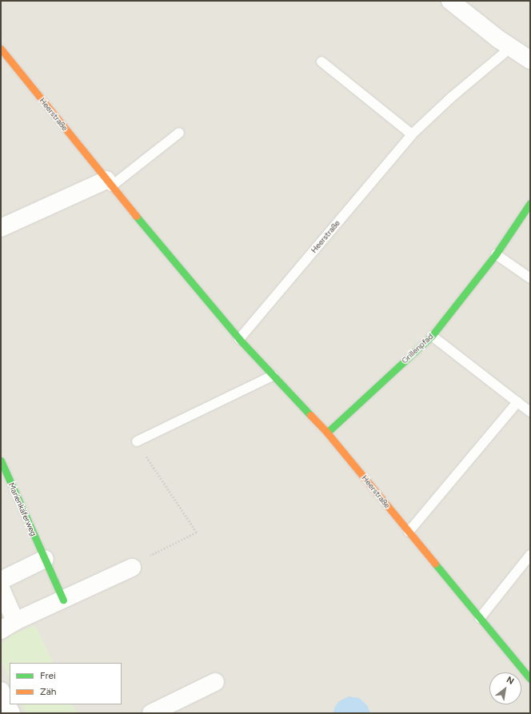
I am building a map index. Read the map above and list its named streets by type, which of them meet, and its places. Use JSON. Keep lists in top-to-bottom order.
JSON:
{
  "streets": {
    "street": ["Heerstraße", "Grillenpfad", "Marienkäferweg"]
  },
  "crossings": [
    ["Heerstraße", "Grillenpfad"]
  ],
  "legend": ["Frei", "Zäh"],
  "north": "top right"
}
